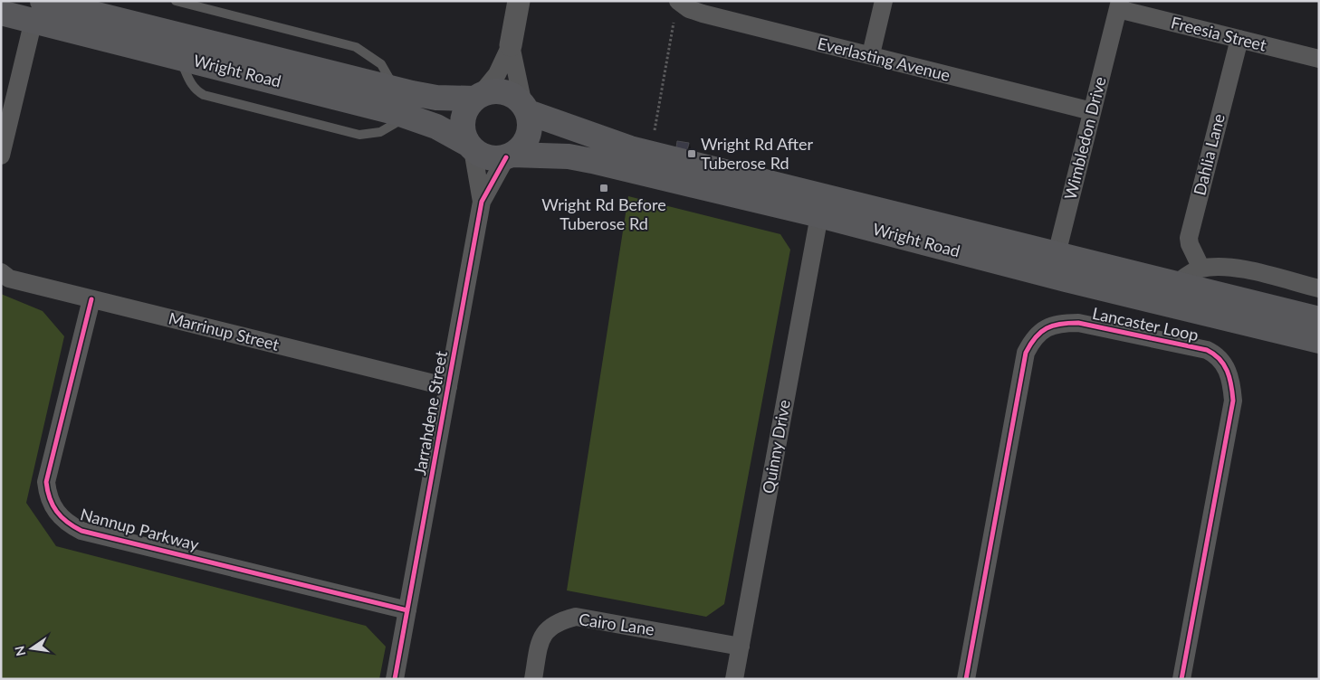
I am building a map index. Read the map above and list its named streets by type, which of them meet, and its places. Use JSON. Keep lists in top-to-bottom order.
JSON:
{
  "streets": {
    "main road": ["Wright Road"],
    "street": [
      "Freesia Street",
      "Everlasting Avenue",
      "Wimbledon Drive",
      "Dahlia Lane",
      "Lancaster Loop",
      "Marrinup Street",
      "Jarrahdene Street",
      "Quinny Drive",
      "Nannup Parkway",
      "Cairo Lane"
    ]
  },
  "crossings": [
    ["Freesia Street", "Wimbledon Drive"],
    ["Freesia Street", "Dahlia Lane"],
    ["Everlasting Avenue", "Wimbledon Drive"],
    ["Wright Road", "Wimbledon Drive"],
    ["Wright Road", "Jarrahdene Street"],
    ["Wright Road", "Quinny Drive"],
    ["Marrinup Street", "Jarrahdene Street"],
    ["Marrinup Street", "Nannup Parkway"],
    ["Jarrahdene Street", "Nannup Parkway"],
    ["Quinny Drive", "Cairo Lane"]
  ],
  "places": {
    "transit": ["Wright Rd After Tuberose Rd", "Wright Rd Before Tuberose Rd"]
  },
  "north": "left"
}
